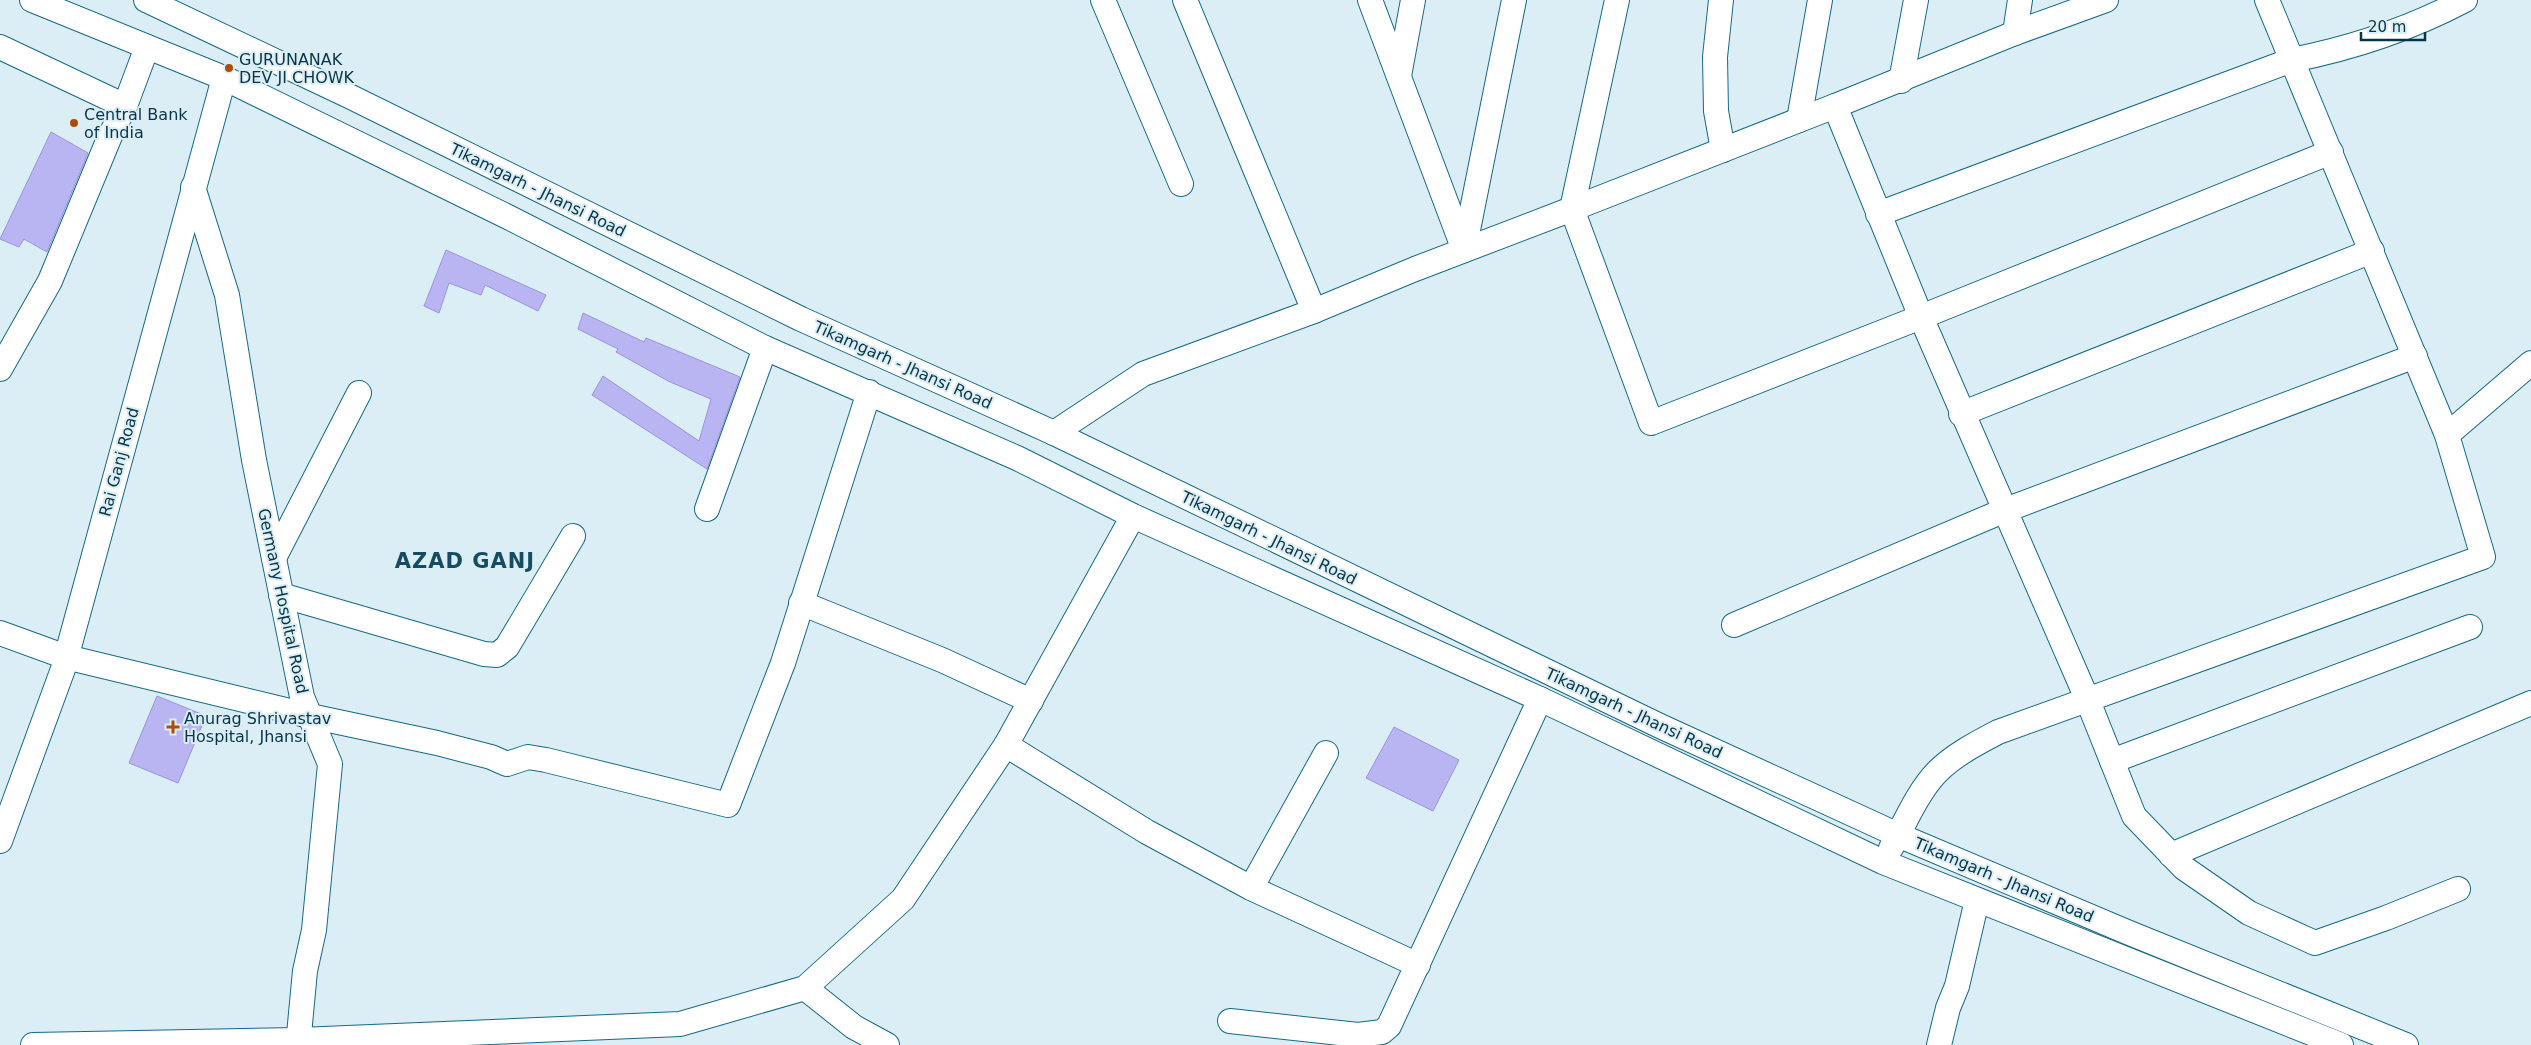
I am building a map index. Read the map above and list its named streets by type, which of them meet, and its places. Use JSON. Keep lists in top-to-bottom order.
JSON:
{
  "streets": {
    "street": ["Tikamgarh - Jhansi Road", "Rai Ganj Road", "Germany Hospital Road"]
  },
  "crossings": [
    ["Rai Ganj Road", "Germany Hospital Road"]
  ],
  "districts": ["AZAD GANJ"],
  "places": {
    "other": ["GURUNANAK DEV JI CHOWK", "Central Bank of India"],
    "health": ["Anurag Shrivastav Hospital, Jhansi"]
  },
  "scale_bar": "20 m"
}
